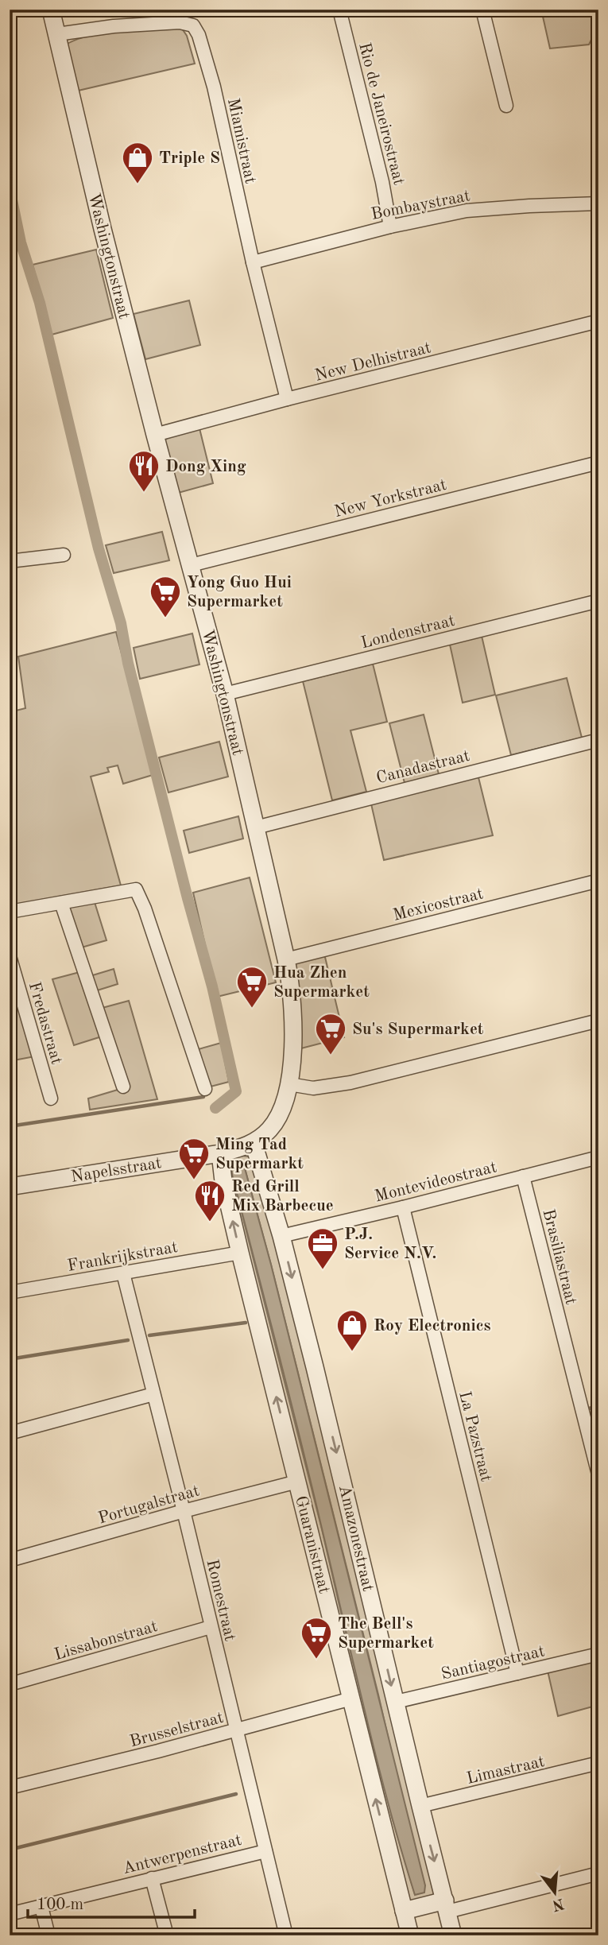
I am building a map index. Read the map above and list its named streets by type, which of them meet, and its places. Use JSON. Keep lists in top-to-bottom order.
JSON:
{
  "streets": {
    "street": [
      "Rio de Janeirostraat",
      "Miamistraat",
      "Bombaystraat",
      "Washingtonstraat",
      "New Delhistraat",
      "New Yorkstraat",
      "Londenstraat",
      "Canadastraat",
      "Mexicostraat",
      "Fredastraat",
      "Napelsstraat",
      "Montevideostraat",
      "Frankrijkstraat",
      "Brasiliastraat",
      "La Pazstraat",
      "Portugalstraat",
      "Amazonestraat",
      "Guaranistraat",
      "Romestraat",
      "Lissabonstraat",
      "Santiagostraat",
      "Brusselstraat",
      "Limastraat",
      "Antwerpenstraat"
    ]
  },
  "crossings": [
    ["Rio de Janeirostraat", "Bombaystraat"],
    ["Miamistraat", "Bombaystraat"],
    ["Miamistraat", "Washingtonstraat"],
    ["Miamistraat", "New Delhistraat"],
    ["Washingtonstraat", "New Delhistraat"],
    ["Washingtonstraat", "New Yorkstraat"],
    ["Washingtonstraat", "Londenstraat"],
    ["Washingtonstraat", "Canadastraat"],
    ["Washingtonstraat", "Mexicostraat"],
    ["Washingtonstraat", "Napelsstraat"],
    ["Washingtonstraat", "Amazonestraat"],
    ["Napelsstraat", "Amazonestraat"],
    ["Napelsstraat", "Guaranistraat"],
    ["Montevideostraat", "Brasiliastraat"],
    ["Montevideostraat", "La Pazstraat"],
    ["Montevideostraat", "Amazonestraat"],
    ["Frankrijkstraat", "Guaranistraat"],
    ["Frankrijkstraat", "Romestraat"],
    ["La Pazstraat", "Santiagostraat"],
    ["Portugalstraat", "Guaranistraat"],
    ["Portugalstraat", "Romestraat"],
    ["Amazonestraat", "Santiagostraat"],
    ["Amazonestraat", "Limastraat"],
    ["Guaranistraat", "Brusselstraat"],
    ["Romestraat", "Lissabonstraat"],
    ["Romestraat", "Brusselstraat"],
    ["Romestraat", "Antwerpenstraat"]
  ],
  "one_way": ["Amazonestraat", "Guaranistraat"],
  "places": {
    "shop": ["Triple S", "Roy Electronics"],
    "restaurant": ["Dong Xing", "Red Grill Mix Barbecue"],
    "supermarket": [
      "Yong Guo Hui Supermarket",
      "Hua Zhen Supermarket",
      "Su's Supermarket",
      "Ming Tad Supermarkt",
      "The Bell's Supermarket"
    ],
    "office": ["P.J. Service N.V."]
  },
  "scale_bar": "100 m",
  "north": "bottom"
}
